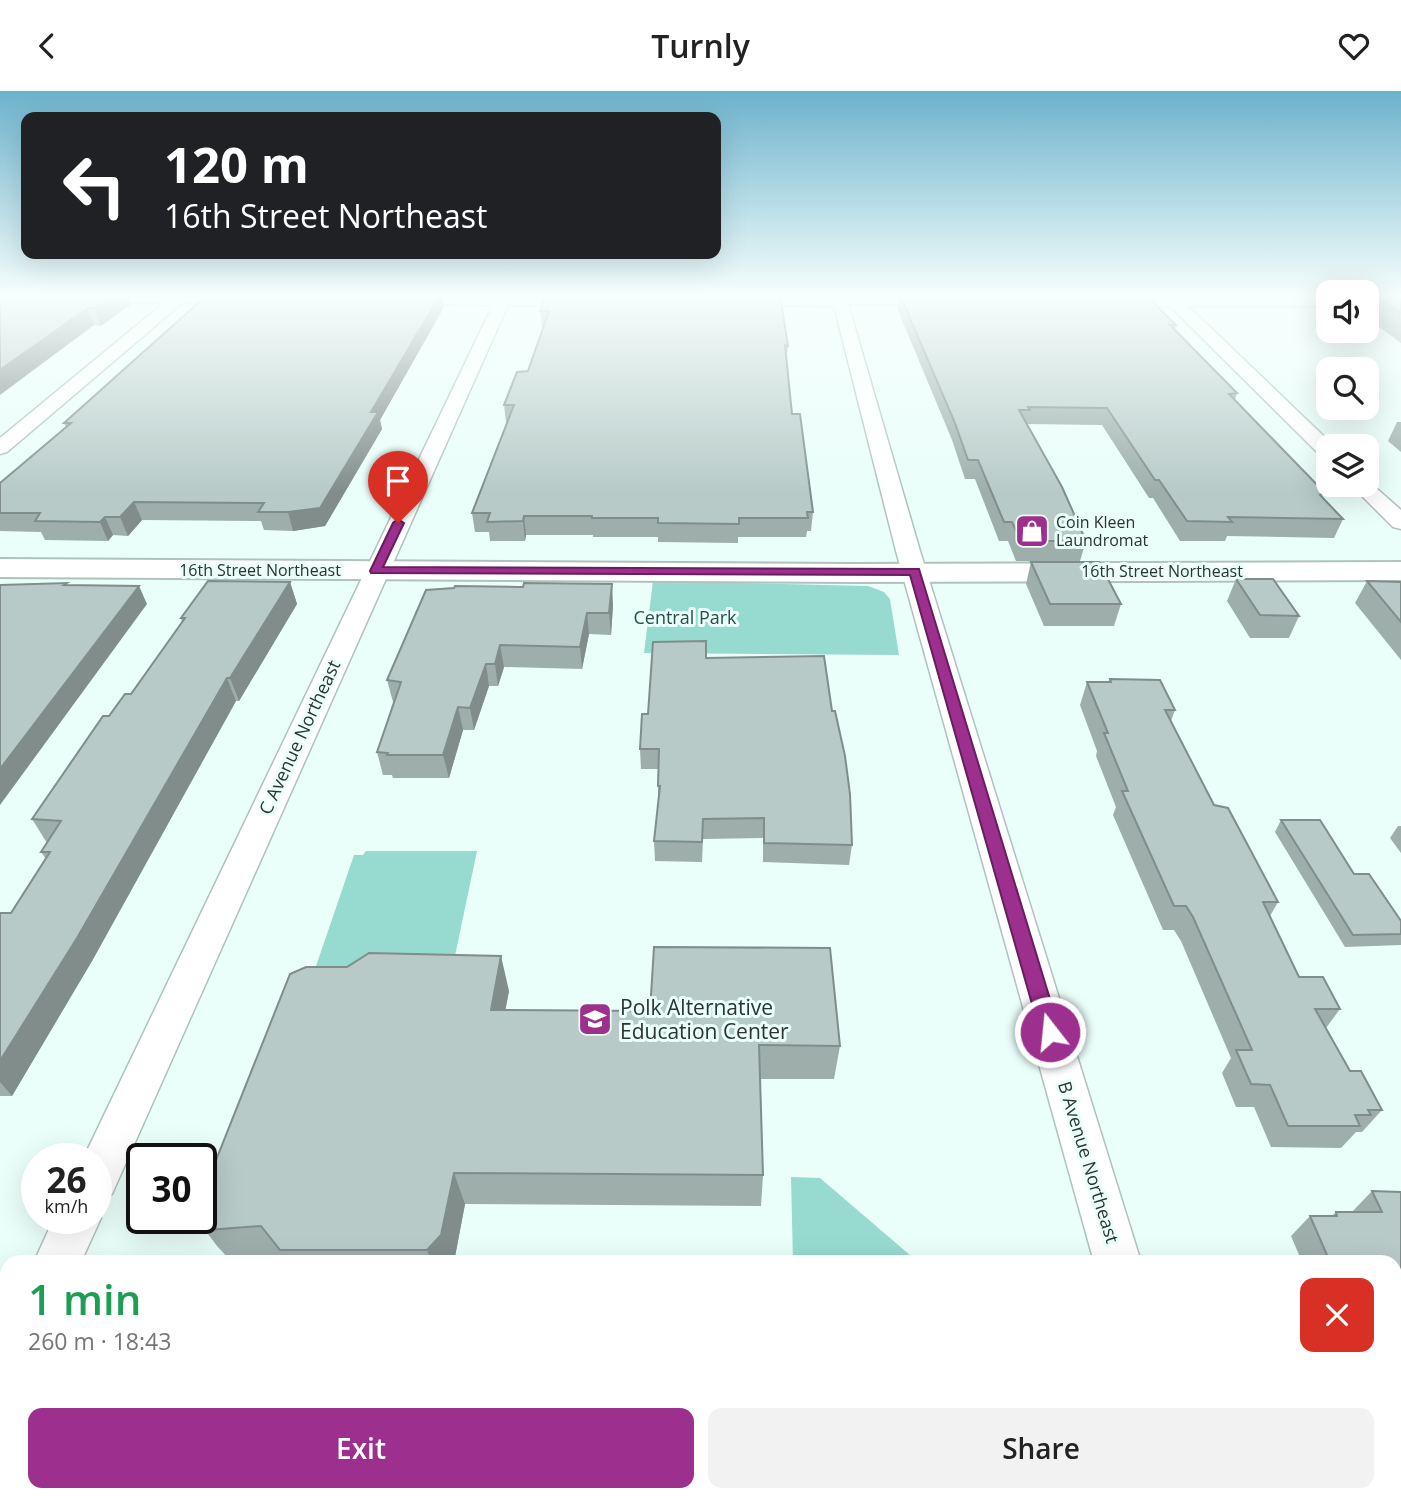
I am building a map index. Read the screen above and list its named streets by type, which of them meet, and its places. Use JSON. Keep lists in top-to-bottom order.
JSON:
{
  "streets": {
    "street": ["16th Street Northeast", "C Avenue Northeast", "B Avenue Northeast"]
  },
  "crossings": [
    ["16th Street Northeast", "C Avenue Northeast"],
    ["16th Street Northeast", "B Avenue Northeast"]
  ],
  "parks": ["Central Park"],
  "places": {
    "shop": ["Coin Kleen Laundromat"],
    "school or university": ["Polk Alternative Education Center"]
  },
  "page": {
    "header": "Turnly",
    "turn": ["120 m", "16th Street Northeast"],
    "speed": "26 km/h",
    "limit": "30",
    "heading": ["1 min", "260 m · 18:43"],
    "buttons": ["Exit", "Share"]
  }
}
